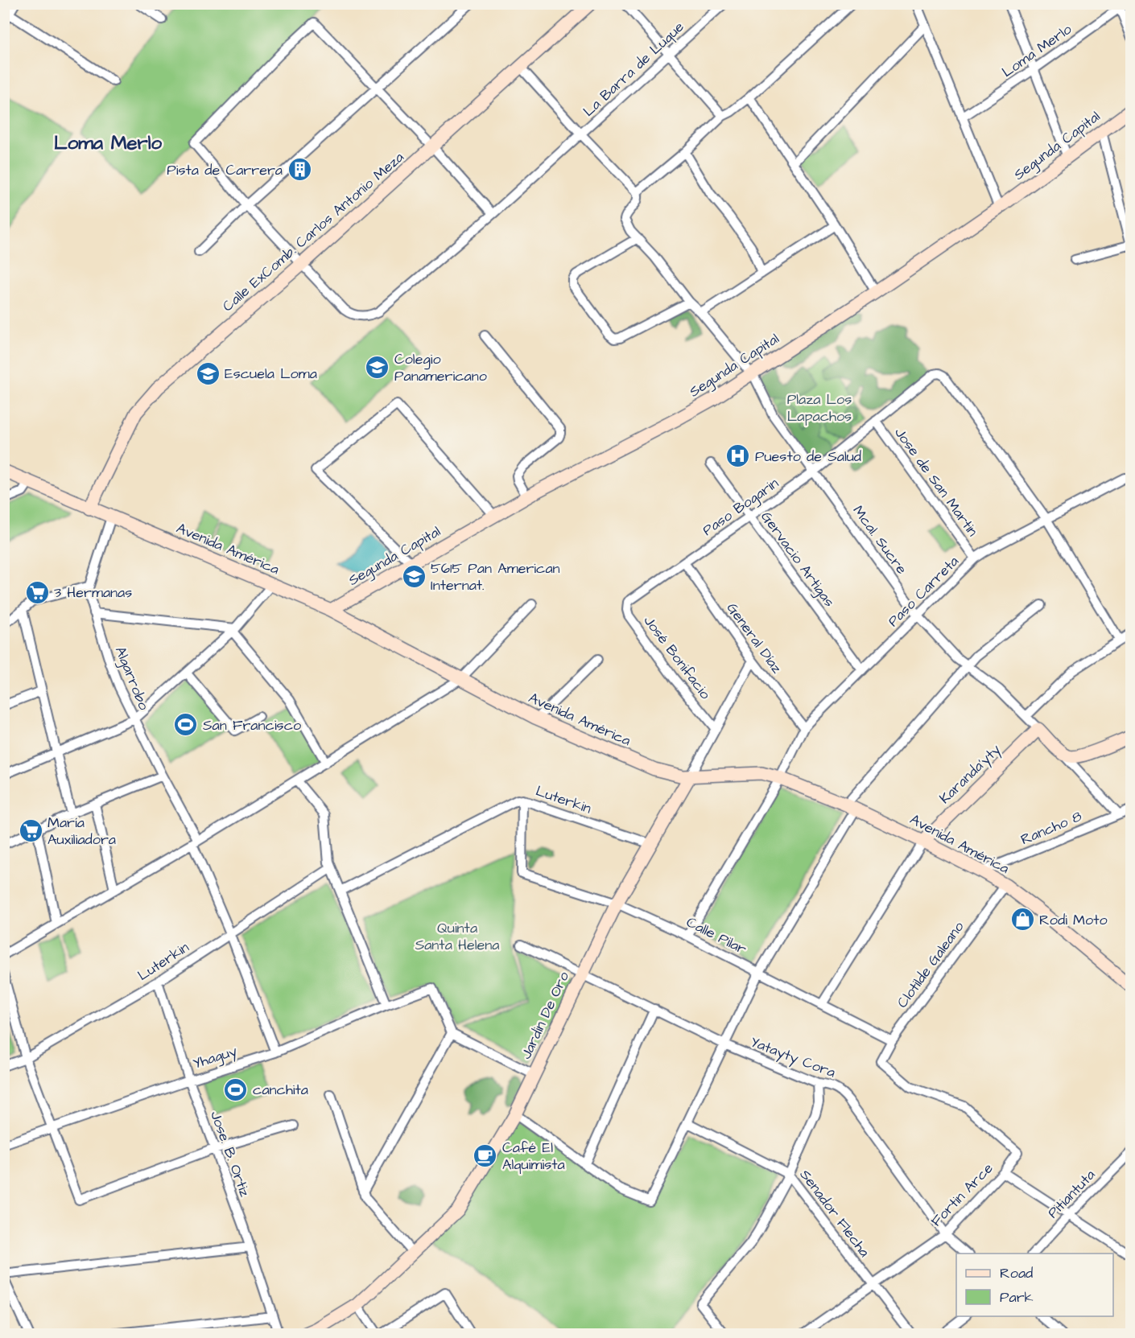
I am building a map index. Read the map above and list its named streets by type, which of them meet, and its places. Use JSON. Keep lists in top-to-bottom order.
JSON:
{
  "streets": {
    "street": [
      "Loma Merlo",
      "La Barra de Luque",
      "Segunda Capital",
      "Calle ExComb. Carlos Antonio Meza",
      "Jose de San Martin",
      "Paso Bogarin",
      "Mcal. Sucre",
      "Avenida América",
      "Gervacio Artigas",
      "Paso Carreta",
      "General Díaz",
      "José Bonifacio",
      "Algarrobo",
      "Karanda'yty",
      "Luterkin",
      "Rancho 8",
      "Calle Pilar",
      "Clotilde Galeano",
      "Jardin De Oro",
      "Yhaguy",
      "Yatayty Cora",
      "Jose. B. Ortiz",
      "Pitiantuta",
      "Fortin Arce",
      "Senador Flecha"
    ]
  },
  "crossings": [
    ["La Barra de Luque", "Calle ExComb. Carlos Antonio Meza"],
    ["Segunda Capital", "Mcal. Sucre"],
    ["Segunda Capital", "Avenida América"],
    ["Calle ExComb. Carlos Antonio Meza", "Avenida América"],
    ["Jose de San Martin", "Paso Bogarin"],
    ["Jose de San Martin", "Paso Carreta"],
    ["Paso Bogarin", "Mcal. Sucre"],
    ["Paso Bogarin", "Gervacio Artigas"],
    ["Paso Bogarin", "Paso Carreta"],
    ["Paso Bogarin", "General Díaz"],
    ["Paso Bogarin", "José Bonifacio"],
    ["Mcal. Sucre", "Paso Carreta"],
    ["Mcal. Sucre", "Karanda'yty"],
    ["Avenida América", "Paso Carreta"],
    ["Avenida América", "Karanda'yty"],
    ["Avenida América", "Rancho 8"],
    ["Avenida América", "Clotilde Galeano"],
    ["Avenida América", "Jardin De Oro"],
    ["Gervacio Artigas", "Paso Carreta"],
    ["Paso Carreta", "General Díaz"],
    ["Paso Carreta", "Calle Pilar"],
    ["General Díaz", "Jardin De Oro"],
    ["José Bonifacio", "Jardin De Oro"],
    ["Algarrobo", "Luterkin"],
    ["Algarrobo", "Yhaguy"],
    ["Luterkin", "Calle Pilar"],
    ["Luterkin", "Jardin De Oro"],
    ["Luterkin", "Jose. B. Ortiz"],
    ["Calle Pilar", "Clotilde Galeano"],
    ["Calle Pilar", "Jardin De Oro"],
    ["Clotilde Galeano", "Fortin Arce"],
    ["Jardin De Oro", "Yatayty Cora"],
    ["Yhaguy", "Jose. B. Ortiz"],
    ["Yatayty Cora", "Fortin Arce"],
    ["Fortin Arce", "Senador Flecha"]
  ],
  "districts": ["Loma Merlo"],
  "parks": ["Plaza Los Lapachos", "Quinta Santa Helena"],
  "places": {
    "building": ["Pista de Carrera"],
    "school or university": ["Colegio Panamericano", "Escuela Loma", "5615 Pan American Internat."],
    "hospital": ["Puesto de Salud"],
    "supermarket": ["3 Hermanas", "María Auxiliadora"],
    "sports": ["San Francisco", "canchita"],
    "shop": ["Rodi Moto"],
    "cafe": ["Café El Alquimista"]
  },
  "legend": ["Road", "Park"]
}
